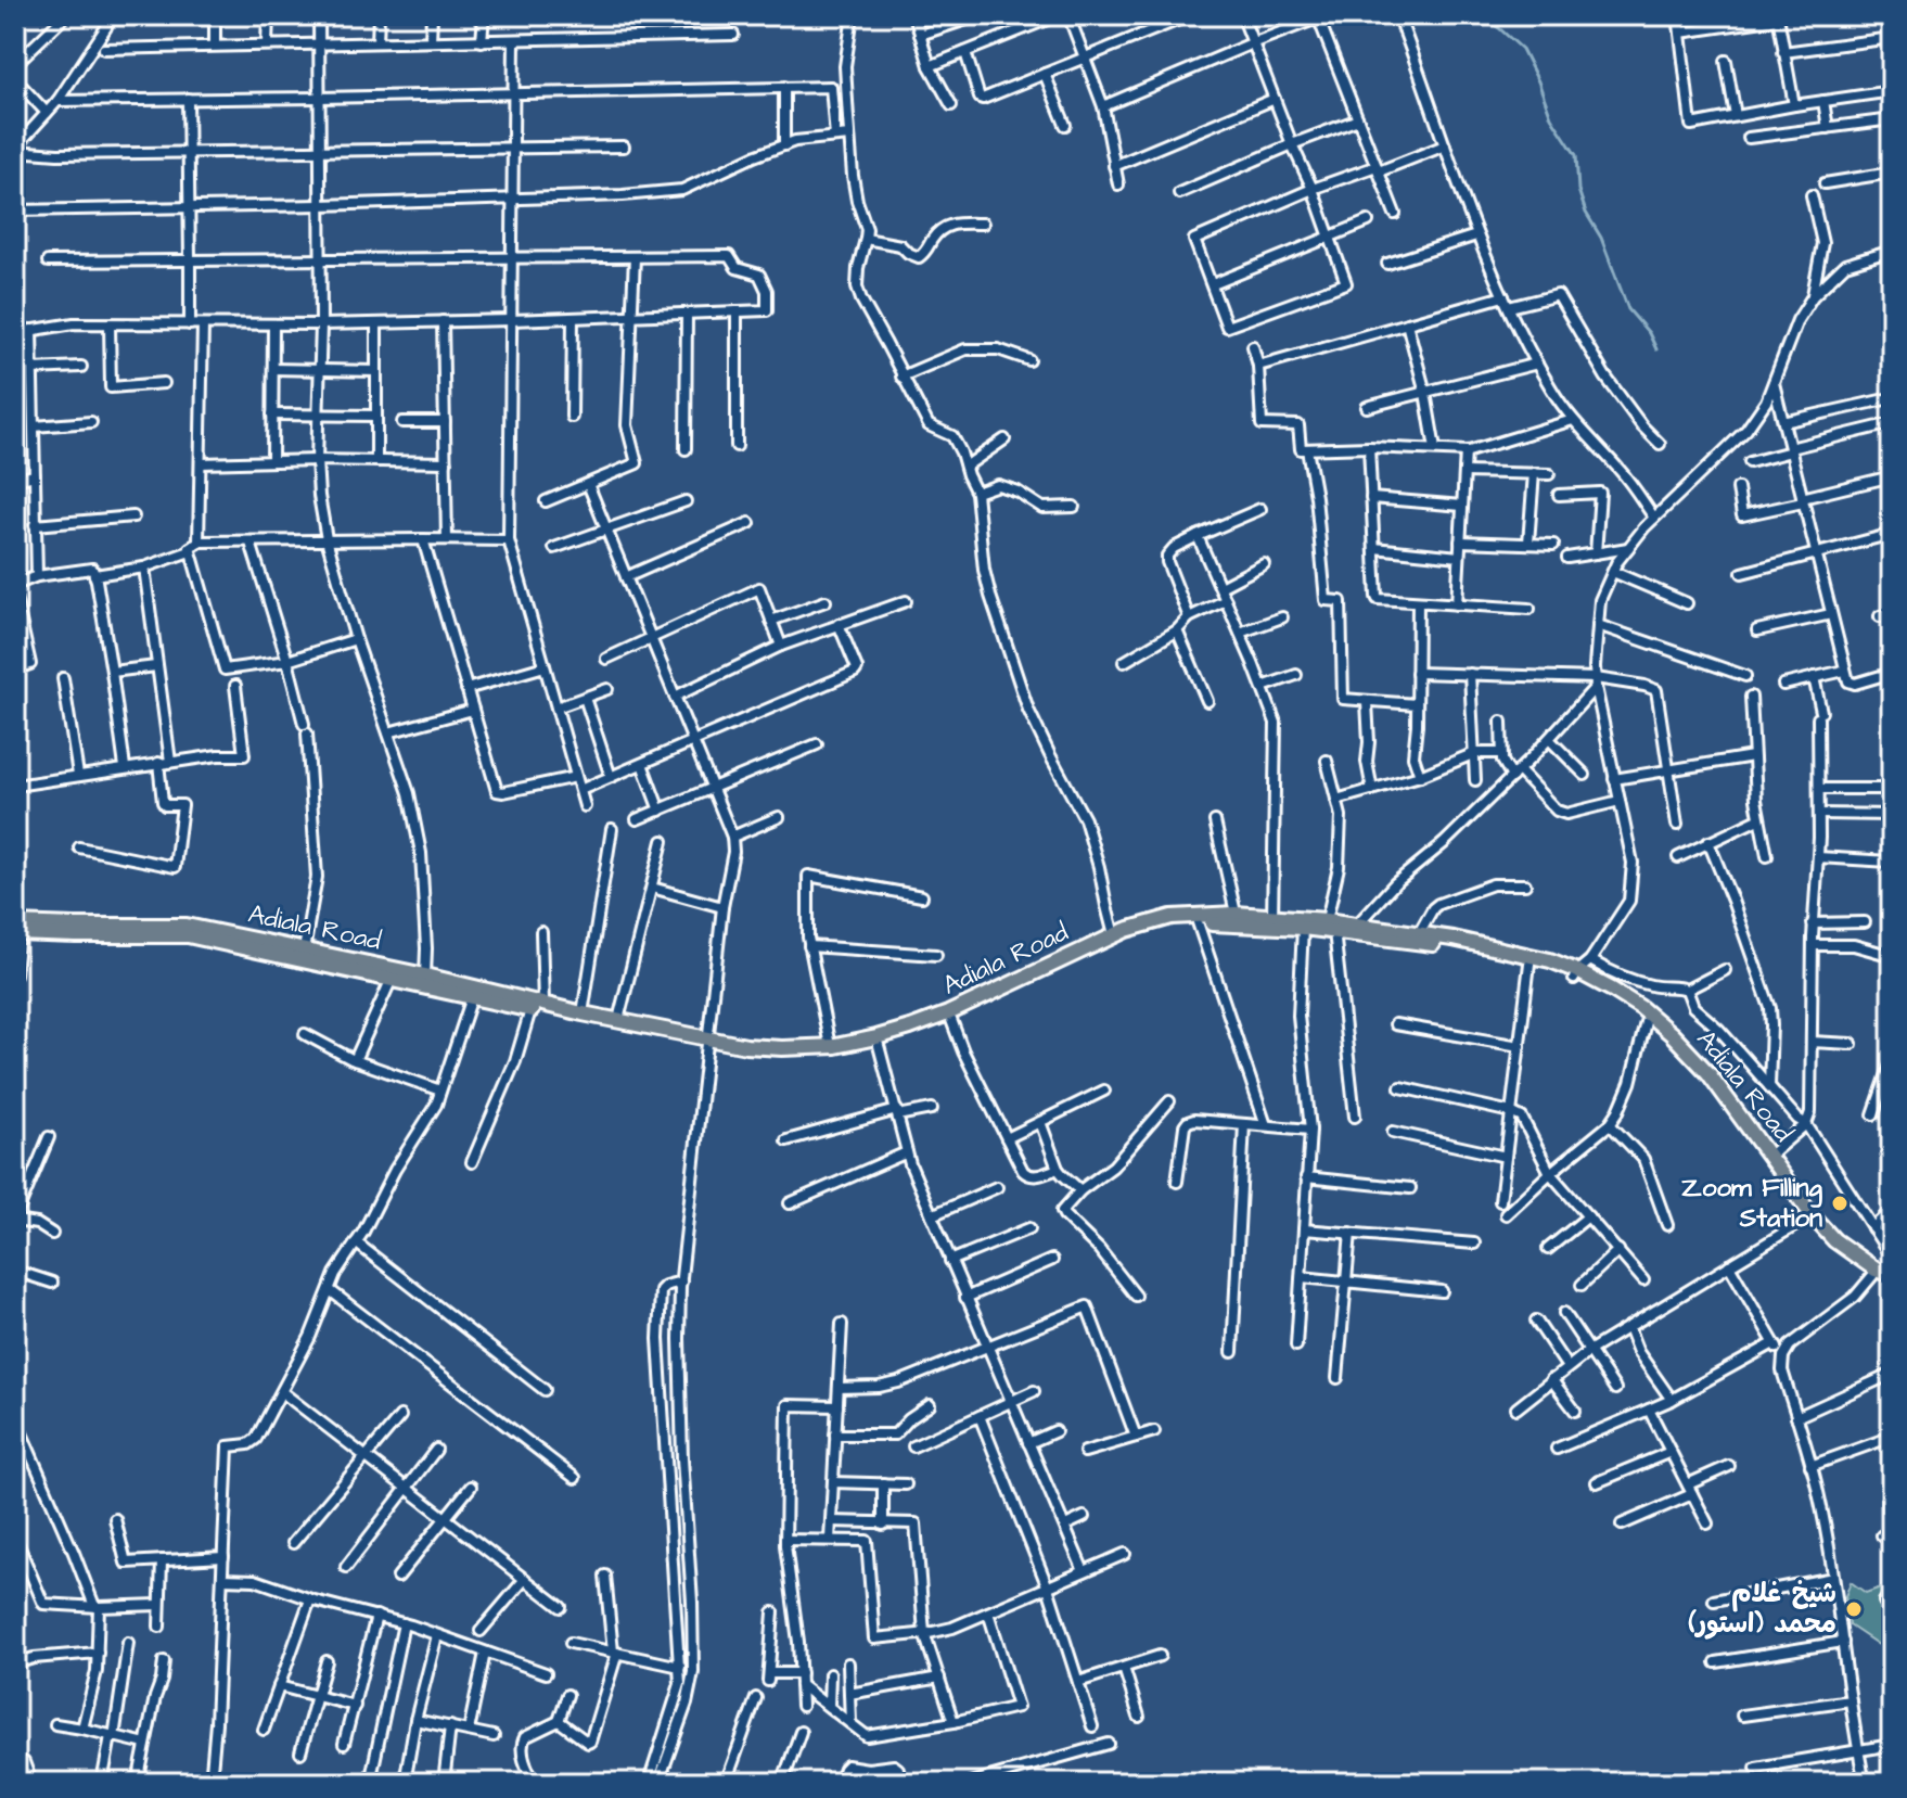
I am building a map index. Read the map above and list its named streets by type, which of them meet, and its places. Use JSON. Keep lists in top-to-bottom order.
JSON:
{
  "streets": {
    "main road": ["Adiala Road"]
  },
  "places": ["Zoom Filling Station", "شیخ غلام محمد (استور)"]
}
